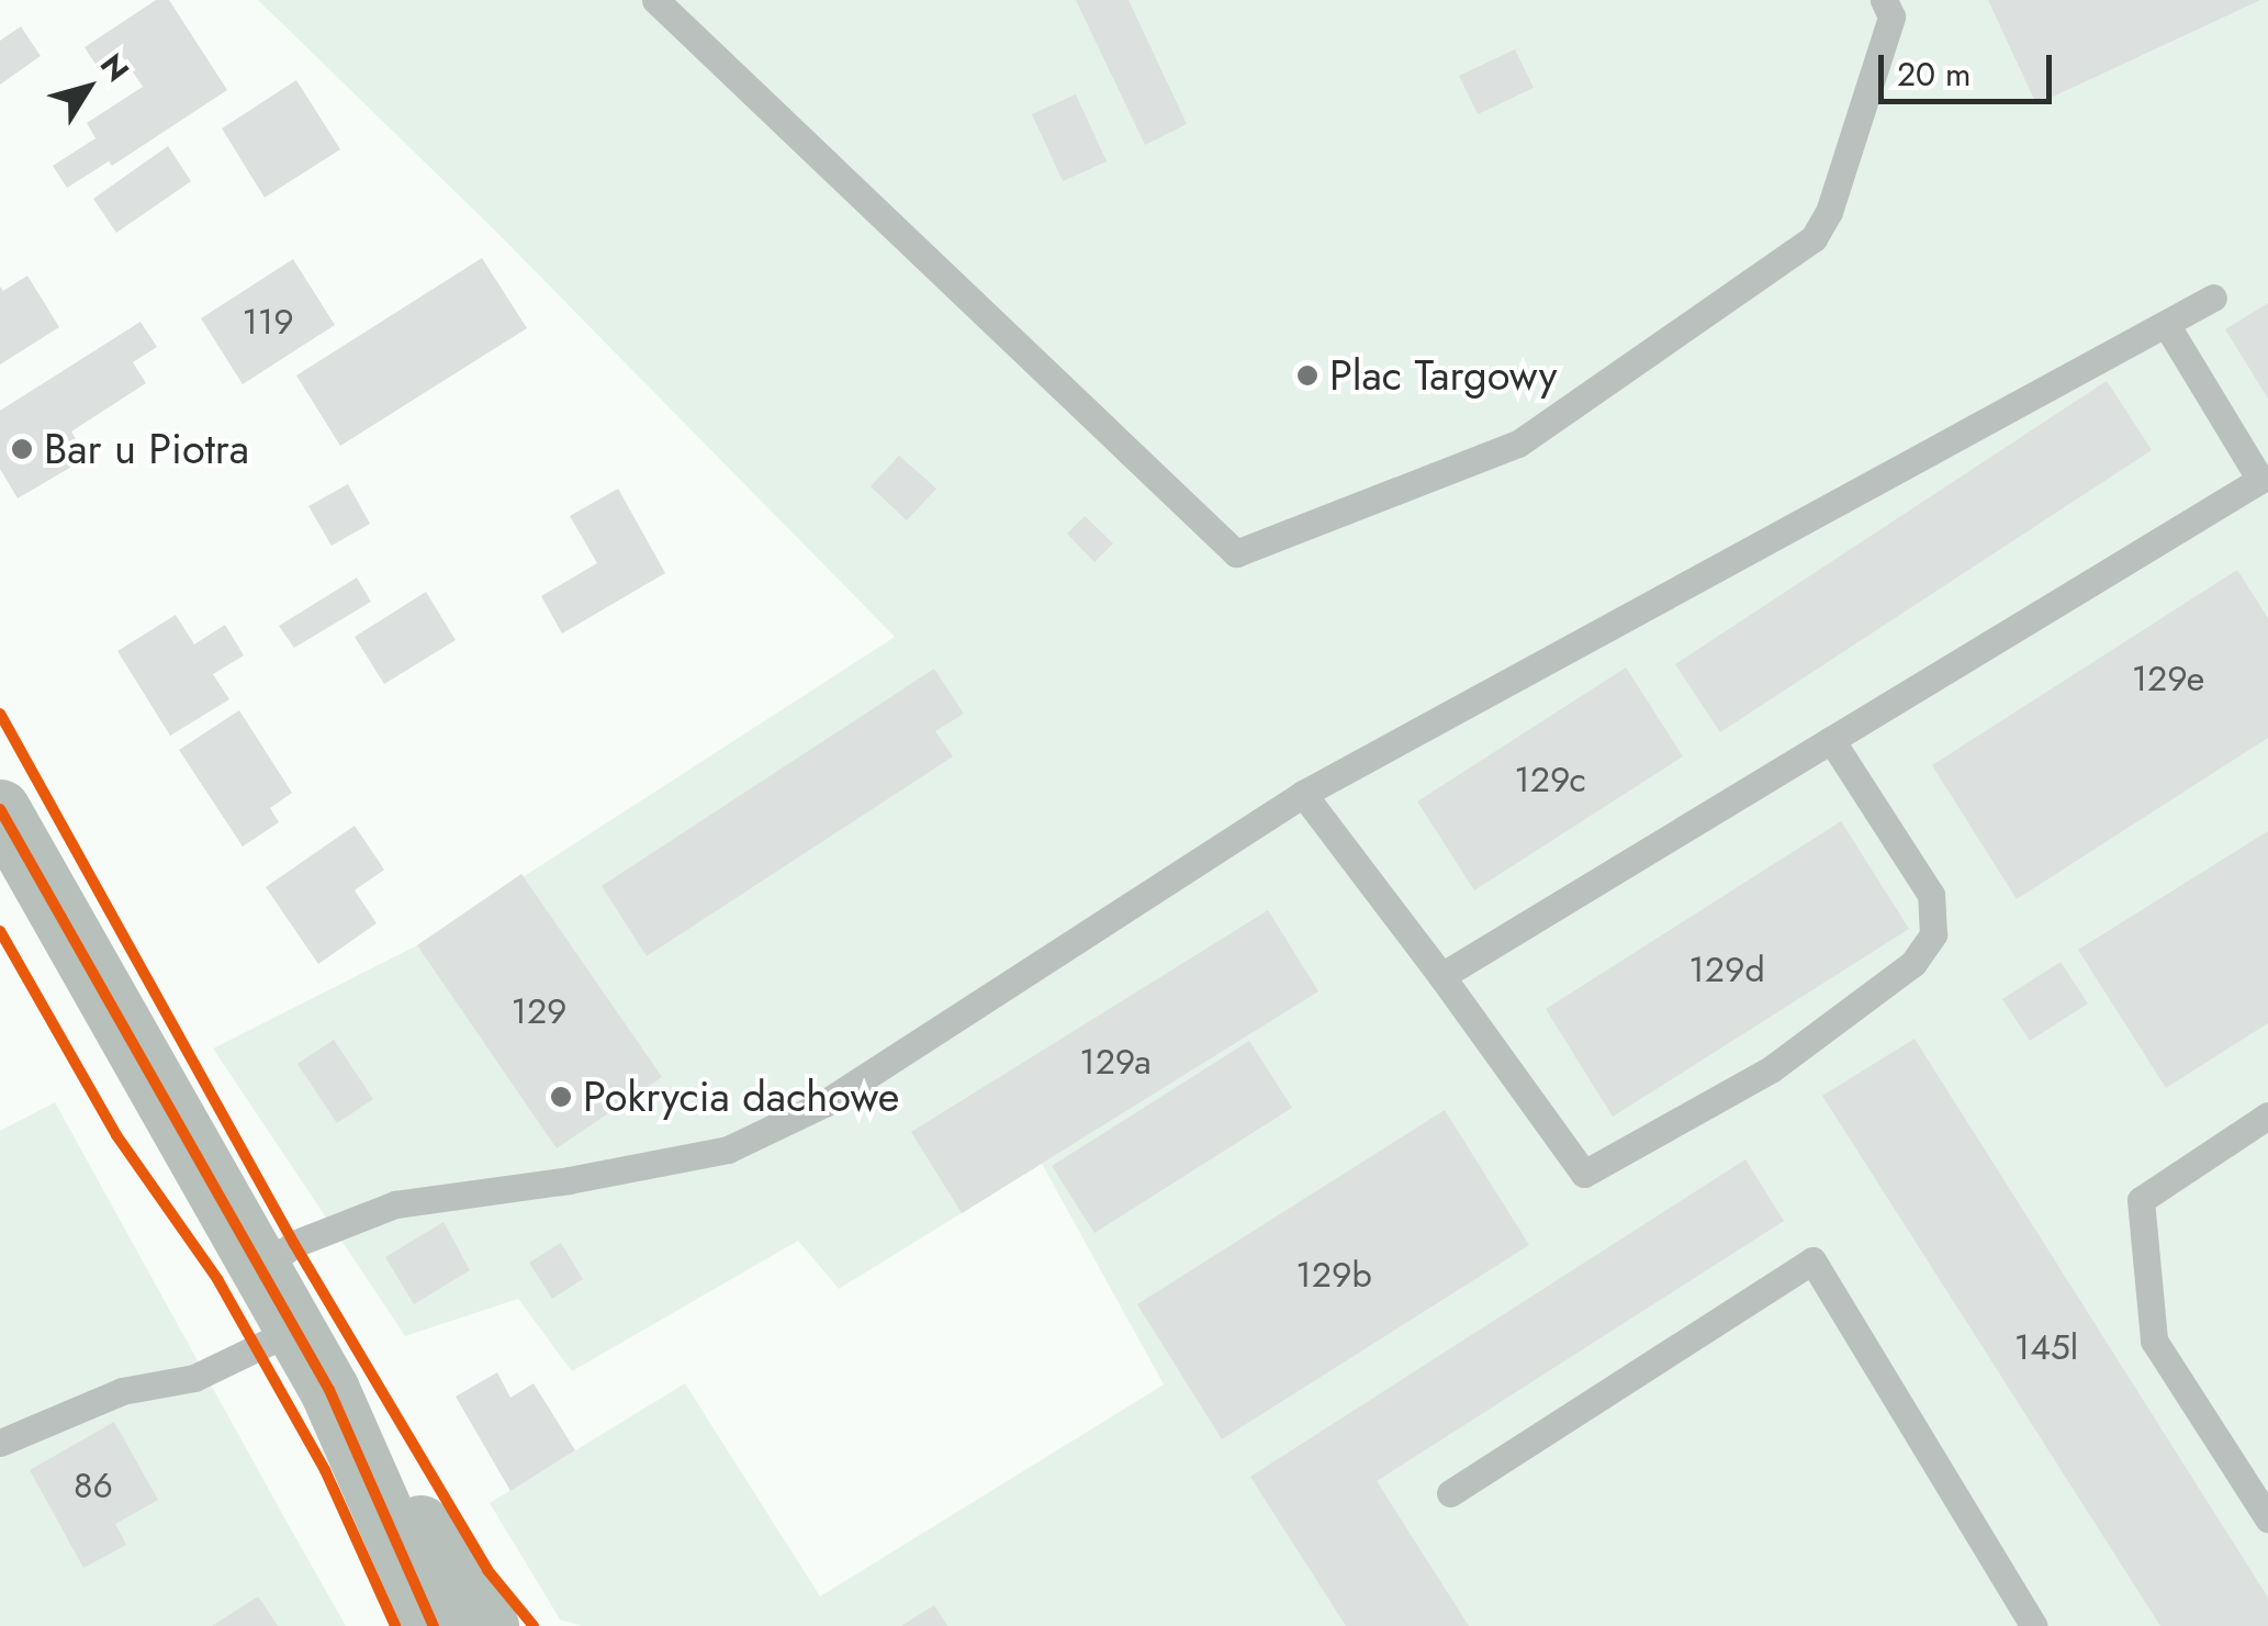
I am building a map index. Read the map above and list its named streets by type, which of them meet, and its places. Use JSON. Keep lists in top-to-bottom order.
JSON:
{
  "places": ["Plac Targowy", "Bar u Piotra", "Pokrycia dachowe"],
  "house_numbers": [
    "119",
    "129e",
    "129c",
    "129d",
    "129",
    "129a",
    "129b",
    "145l",
    "86"
  ],
  "scale_bar": "20 m",
  "north": "top right"
}
